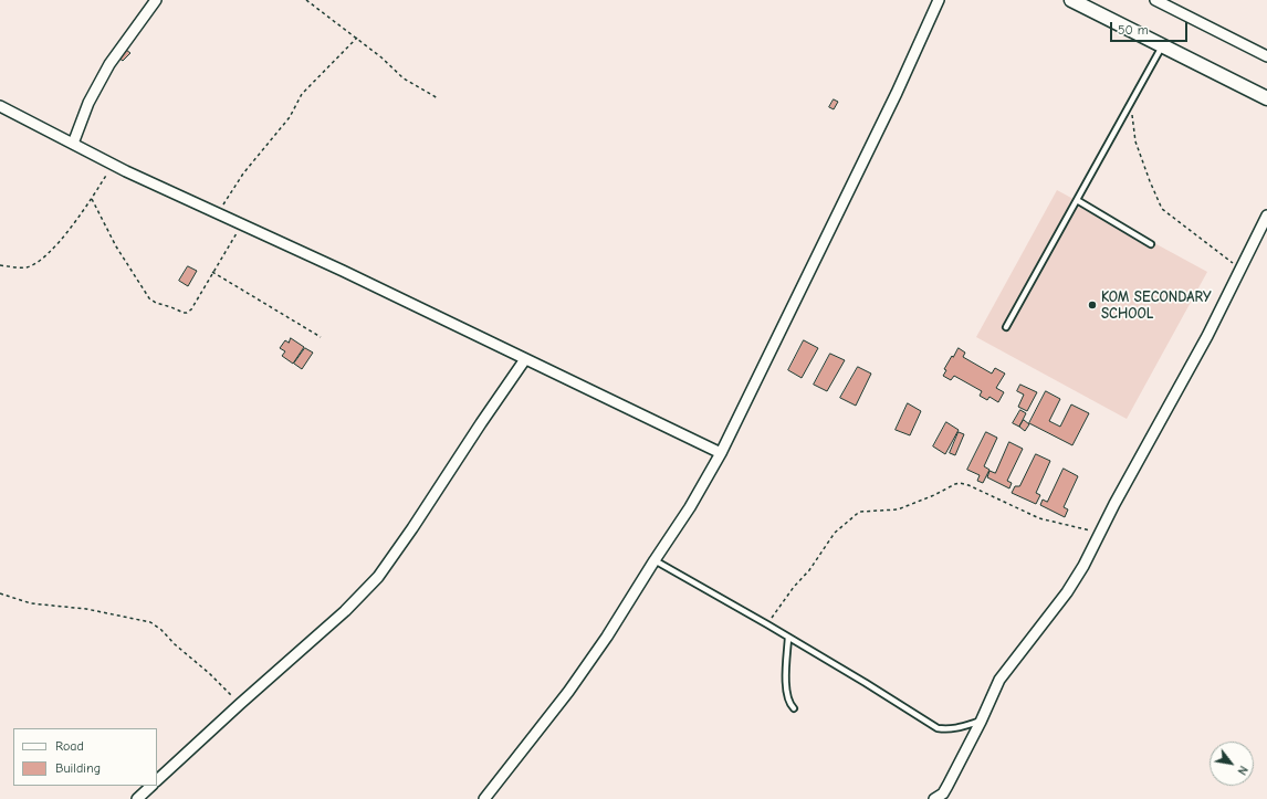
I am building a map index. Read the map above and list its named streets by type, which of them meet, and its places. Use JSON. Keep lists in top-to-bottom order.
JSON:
{
  "places": ["KOM SECONDARY SCHOOL"],
  "legend": ["Road", "Building"],
  "scale_bar": "50 m",
  "north": "bottom right"
}
